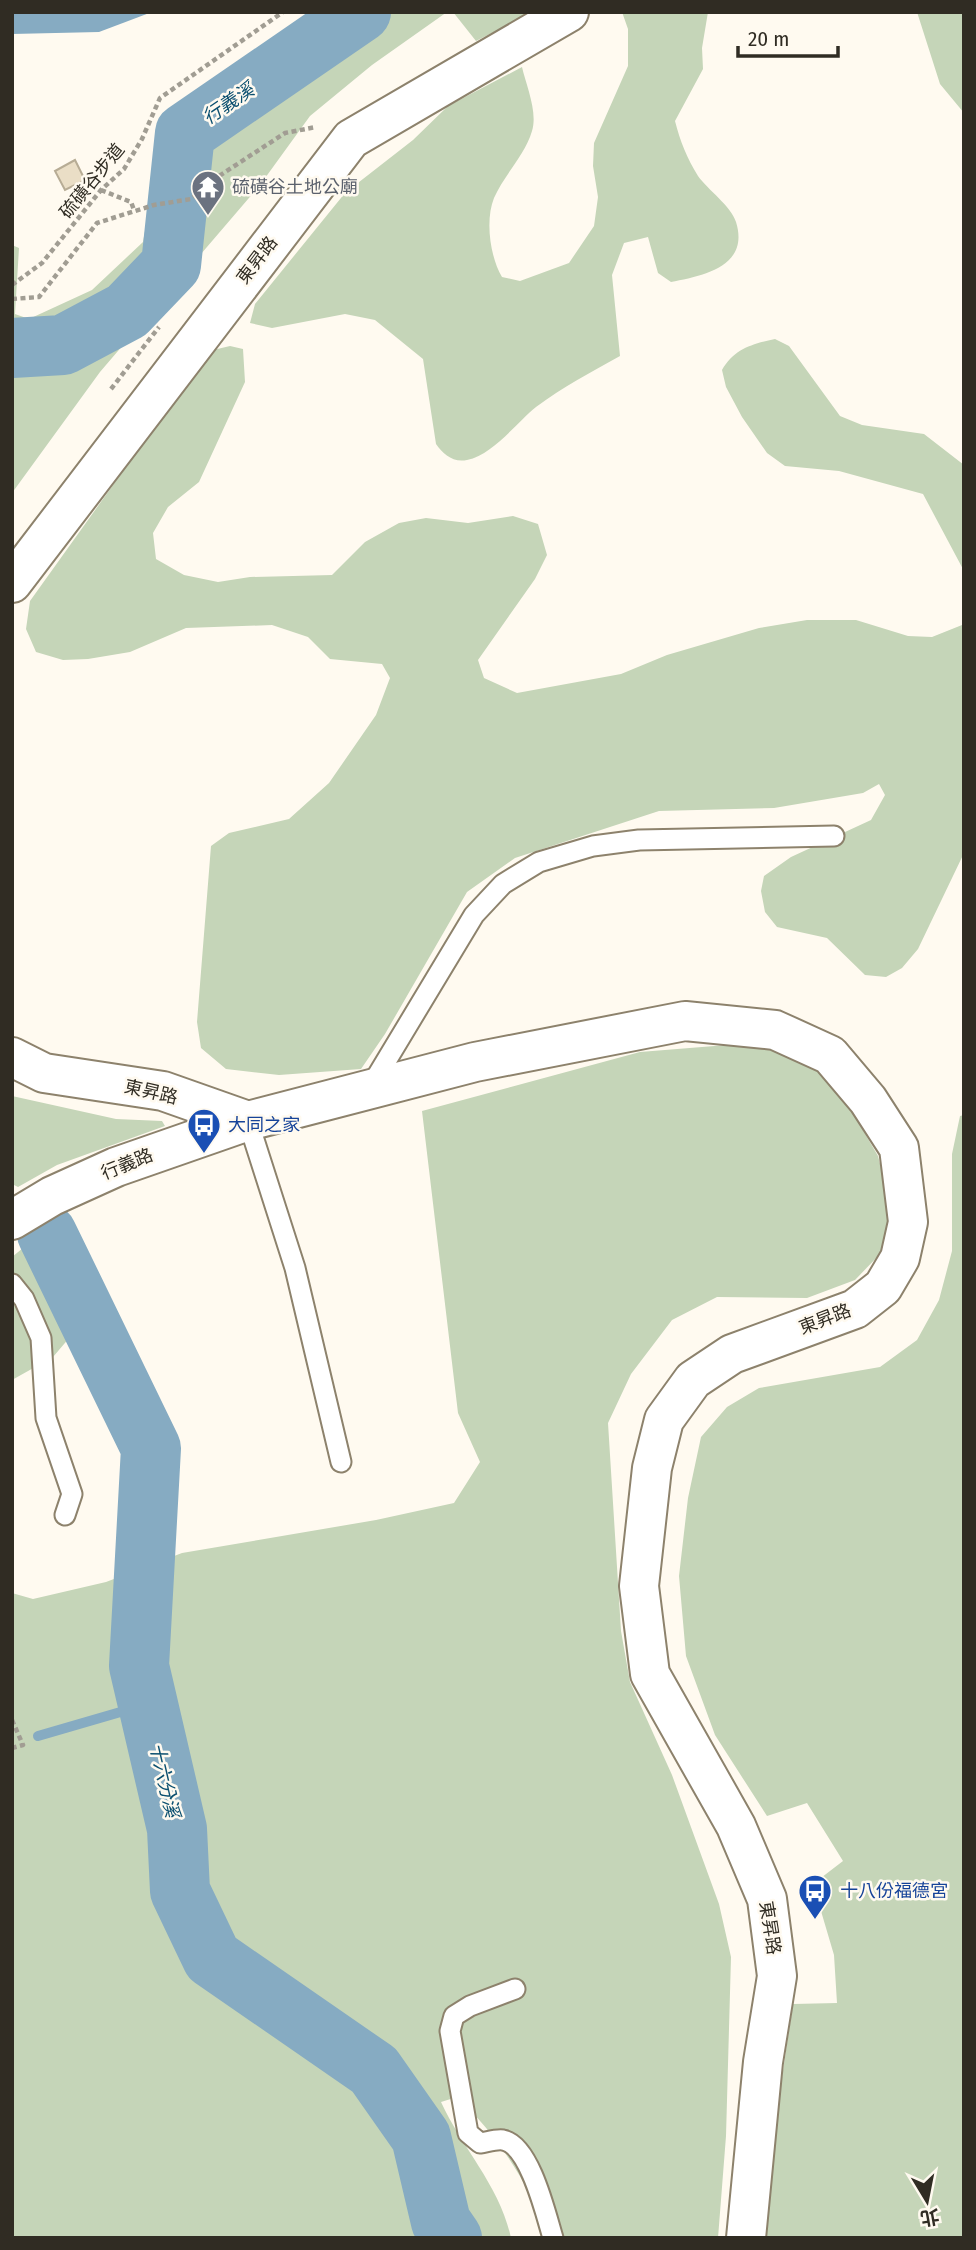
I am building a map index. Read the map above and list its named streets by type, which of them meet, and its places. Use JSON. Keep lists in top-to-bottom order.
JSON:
{
  "streets": {
    "street": ["東昇路", "行義路"],
    "path": ["硫磺谷步道"]
  },
  "crossings": [
    ["東昇路", "行義路"]
  ],
  "water": ["行義溪", "十六分溪"],
  "places": {
    "temple": ["硫磺谷土地公廟"],
    "bus stop": ["大同之家", "十八份福德宮"]
  },
  "scale_bar": "20 m",
  "north": "bottom"
}
